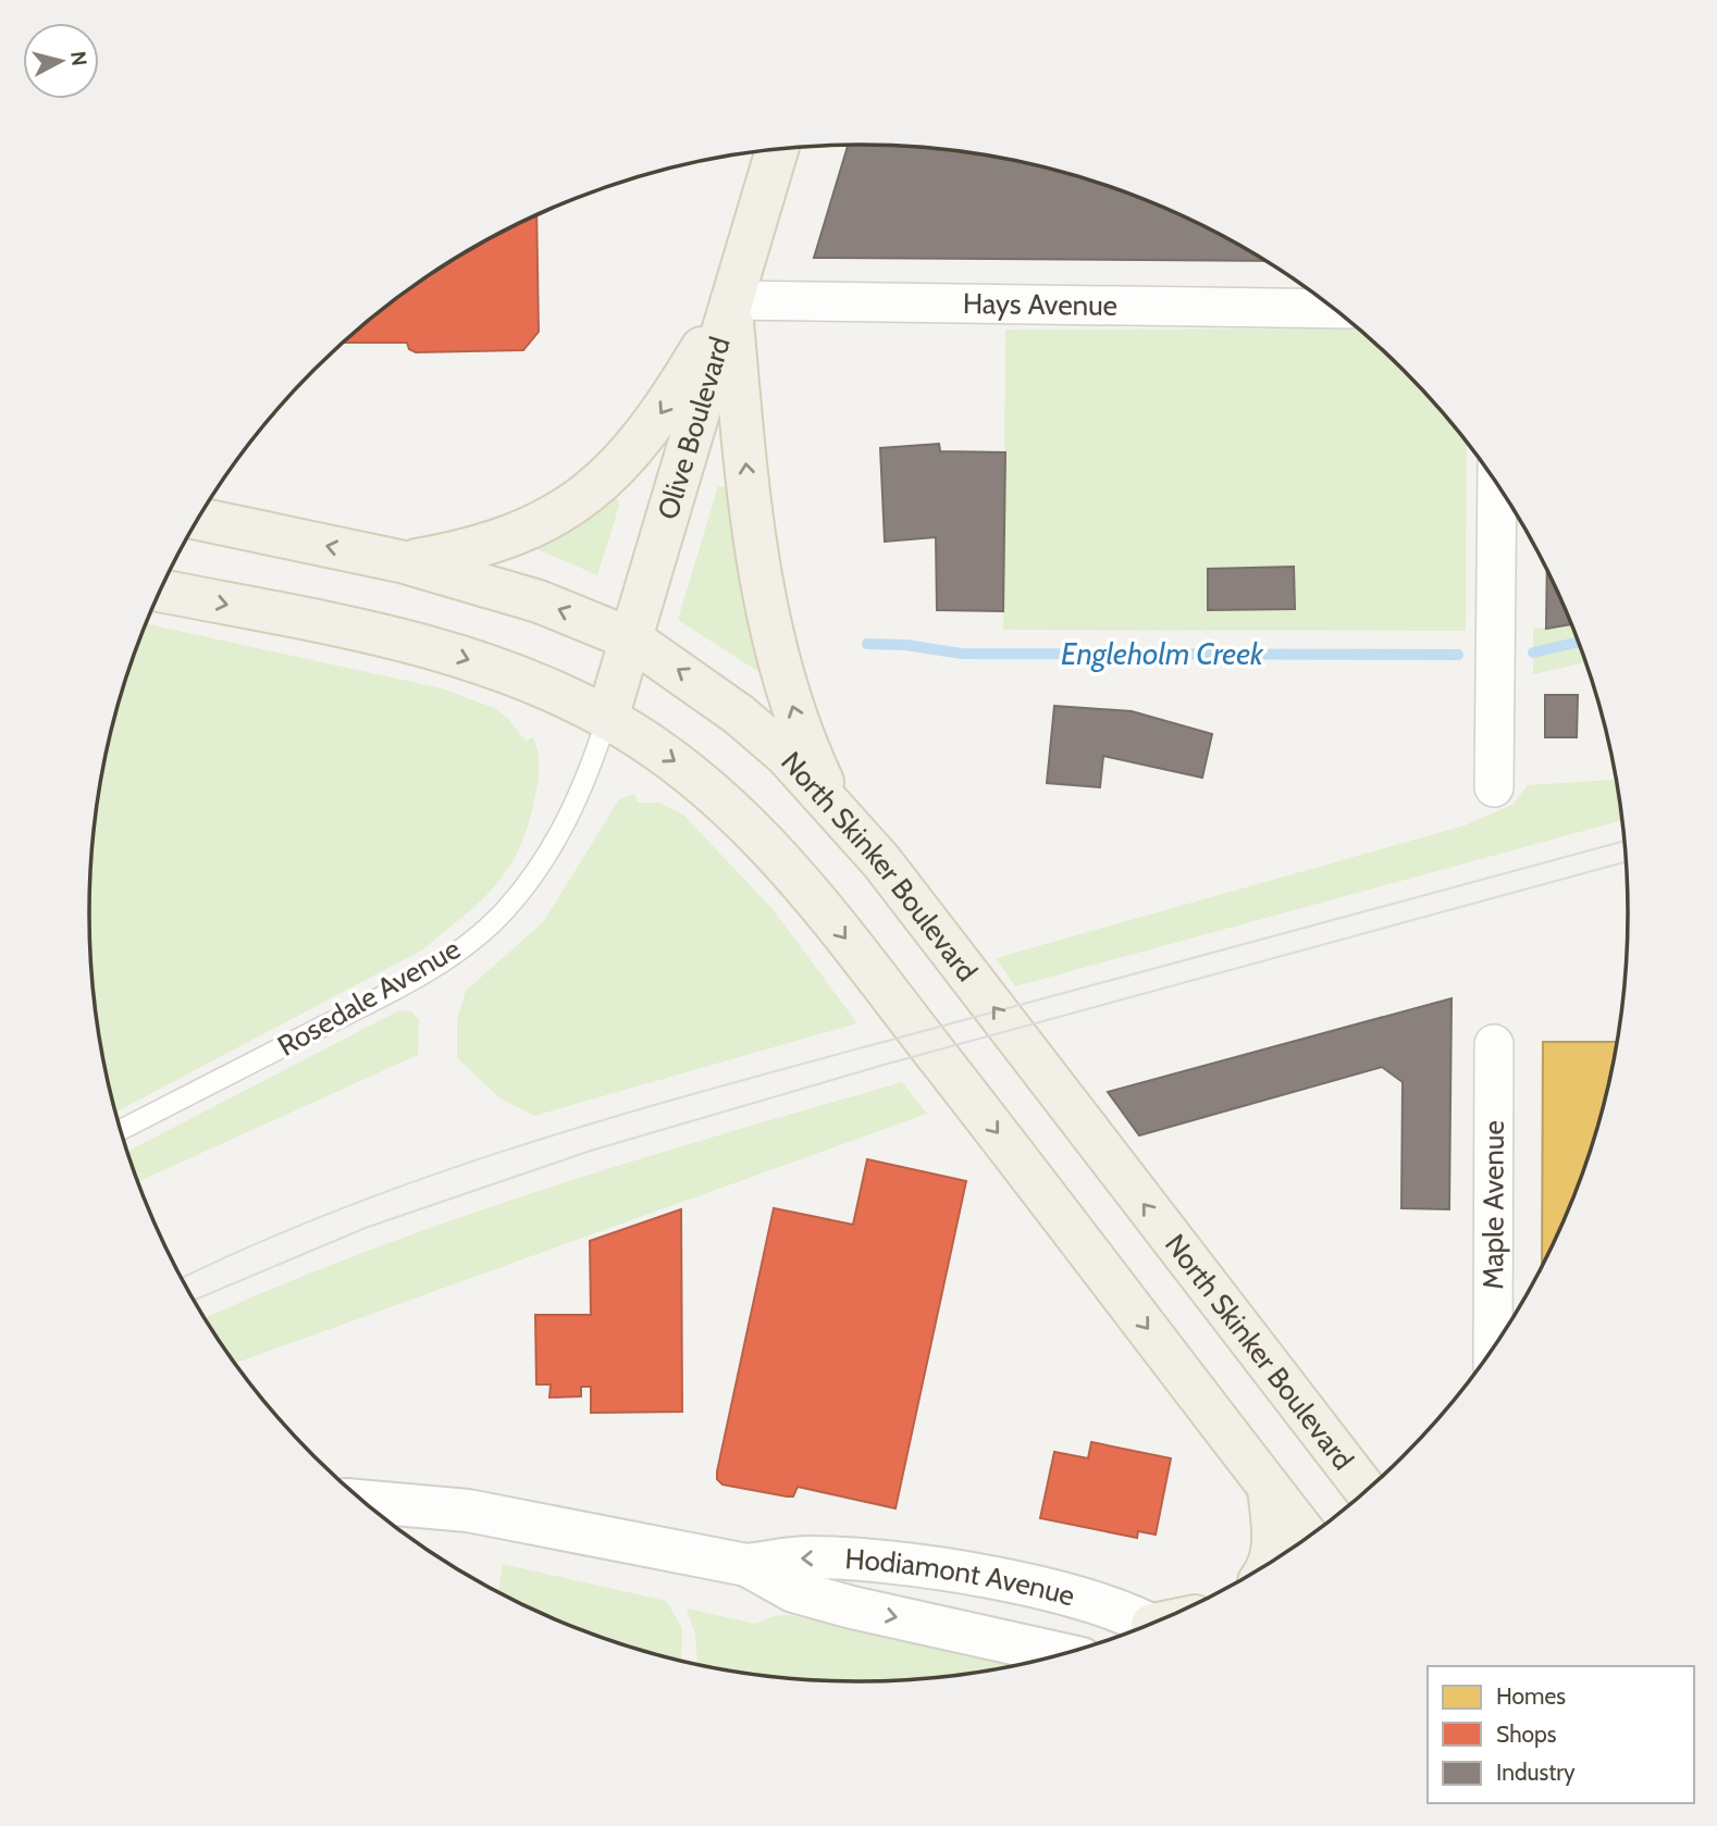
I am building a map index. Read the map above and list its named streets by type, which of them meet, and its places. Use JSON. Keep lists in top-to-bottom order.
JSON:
{
  "streets": {
    "main road": ["Olive Boulevard", "North Skinker Boulevard"],
    "street": ["Hays Avenue", "Maple Avenue", "Hodiamont Avenue"],
    "lane": ["Rosedale Avenue"]
  },
  "crossings": [
    ["Hays Avenue", "Olive Boulevard"],
    ["Olive Boulevard", "North Skinker Boulevard"],
    ["Olive Boulevard", "Rosedale Avenue"]
  ],
  "water": ["Engleholm Creek"],
  "legend": ["Homes", "Shops", "Industry"],
  "north": "right"
}
